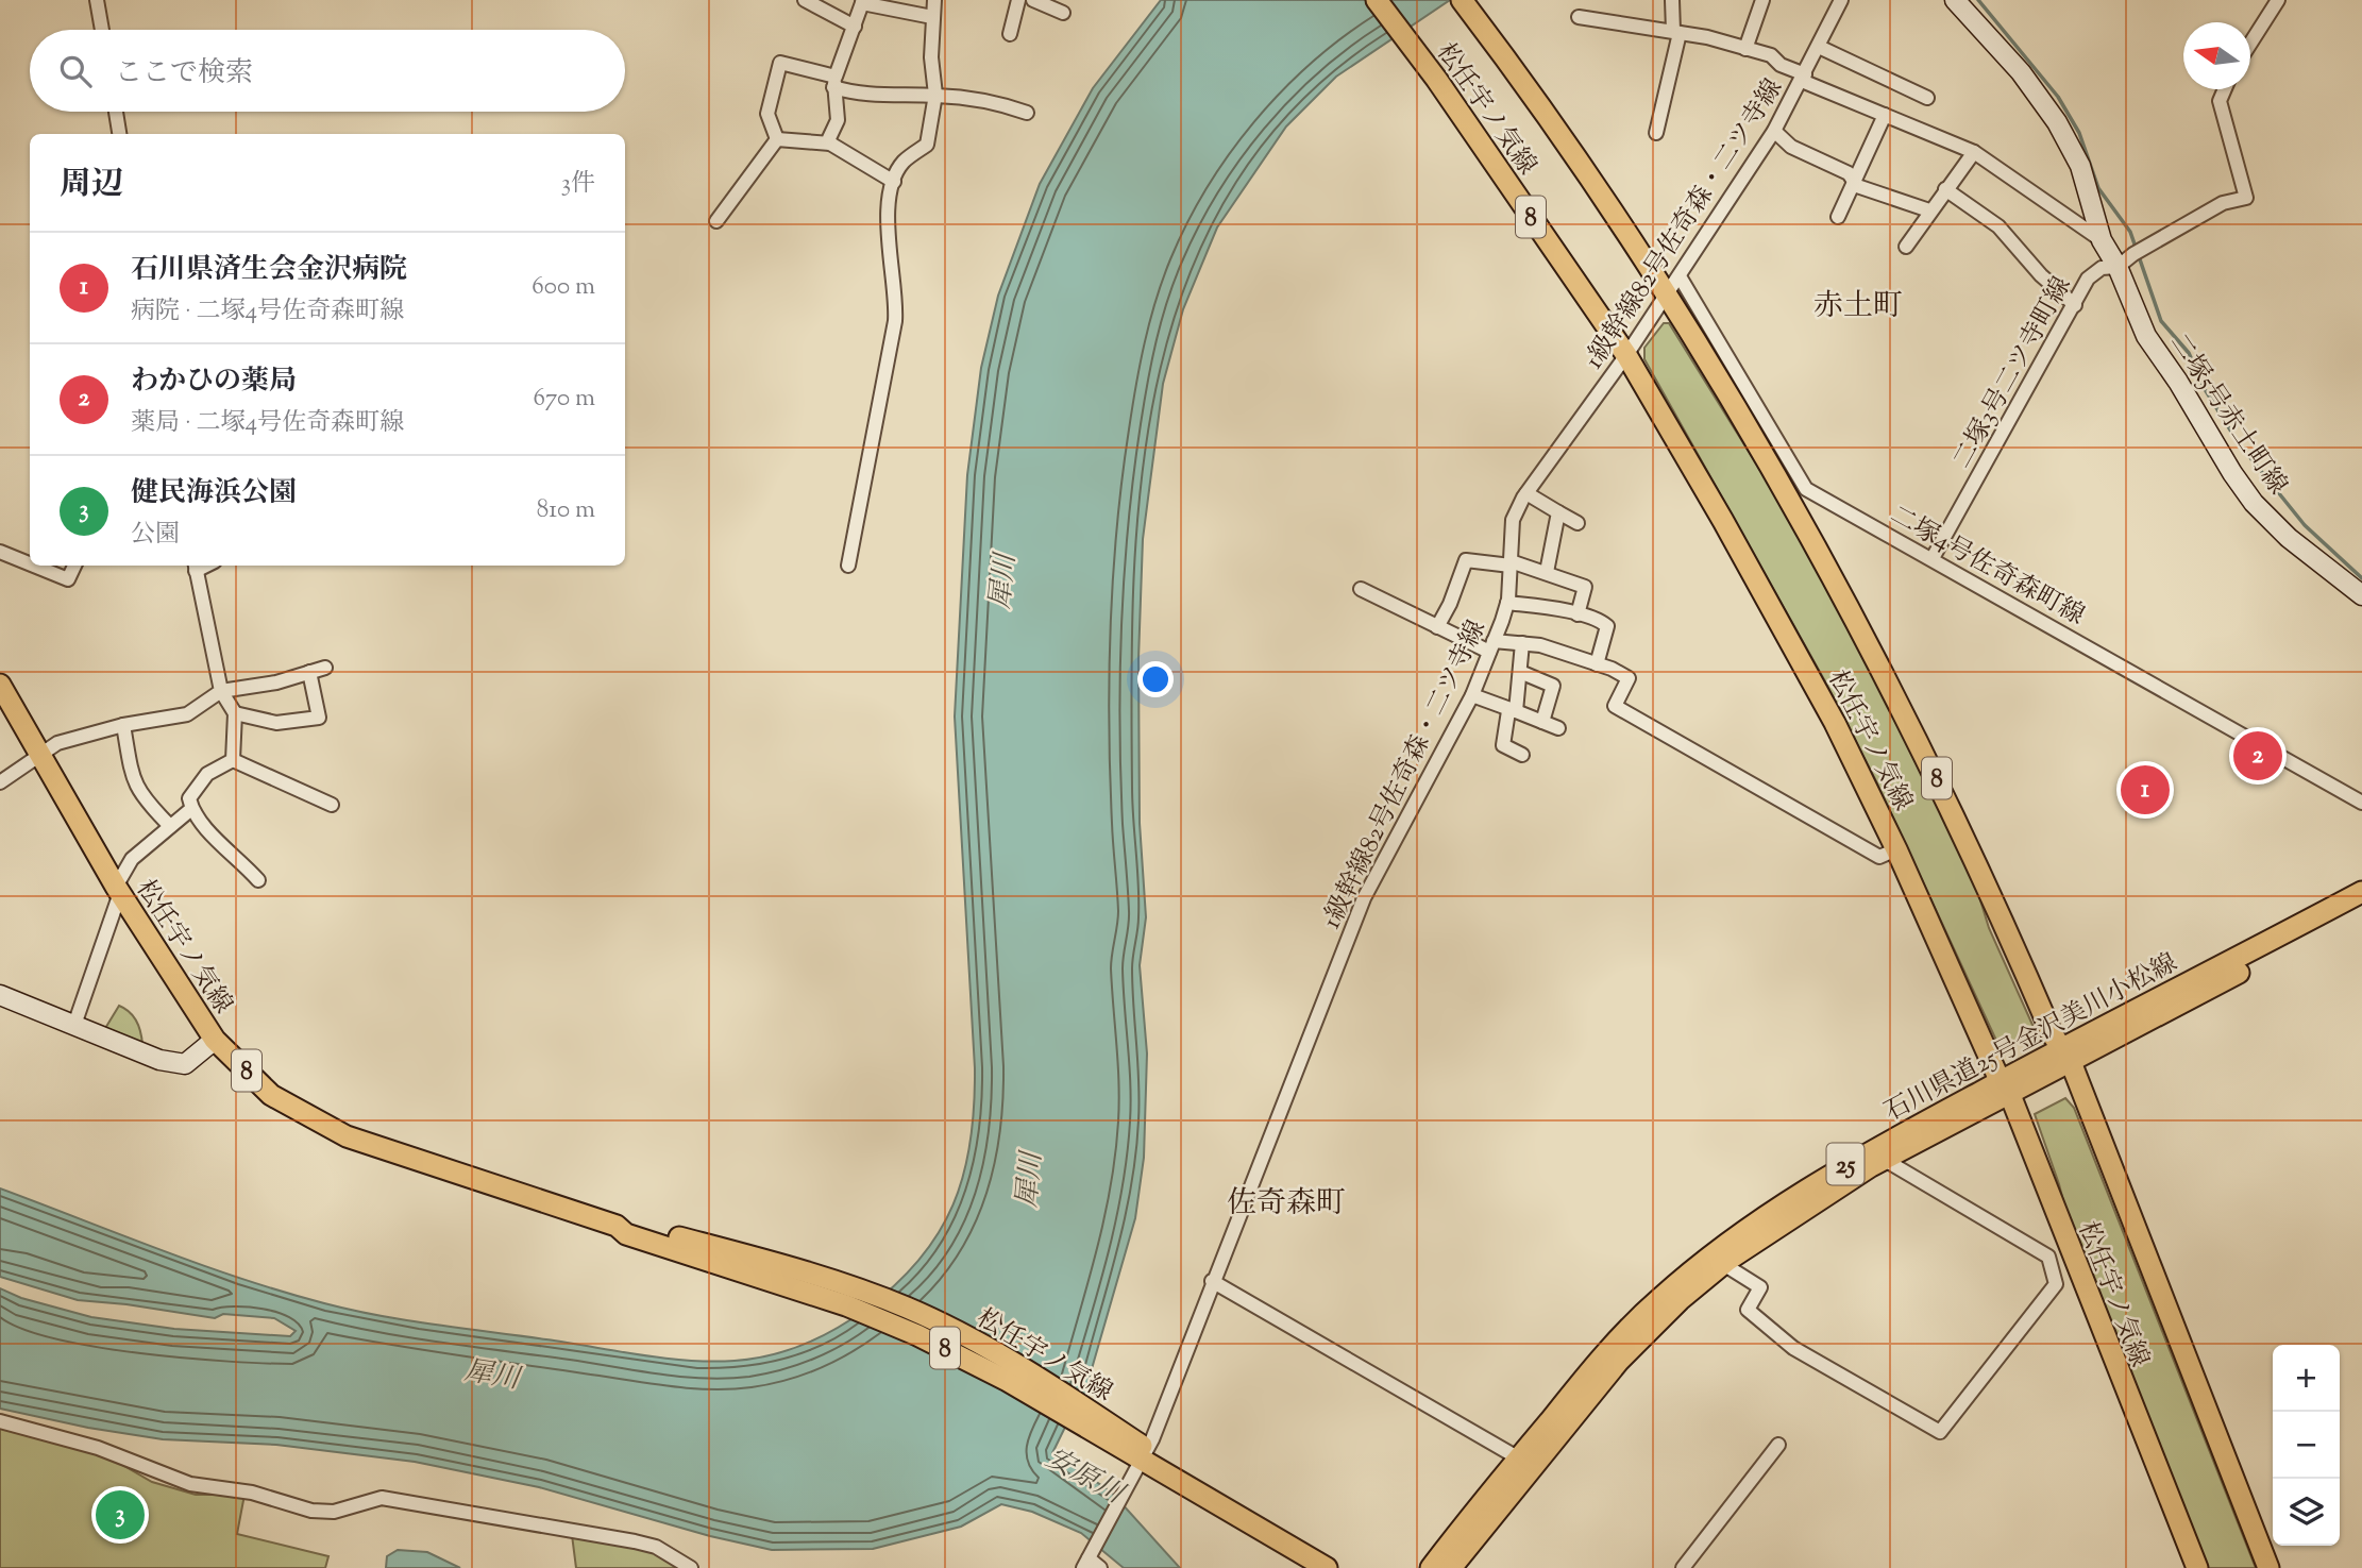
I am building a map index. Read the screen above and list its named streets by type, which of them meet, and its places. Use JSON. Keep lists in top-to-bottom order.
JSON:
{
  "streets": {
    "main road": [
      "松任宇ノ気線",
      "8",
      "石川県道25号金沢美川小松線",
      "25"
    ],
    "street": [
      "1級幹線82号佐奇森・二ツ寺線",
      "二塚3号二ツ寺町線",
      "二塚5号赤土町線",
      "二塚4号佐奇森町線"
    ]
  },
  "crossings": [
    ["松任宇ノ気線", "1級幹線82号佐奇森・二ツ寺線"],
    ["松任宇ノ気線", "石川県道25号金沢美川小松線"],
    ["二塚3号二ツ寺町線", "二塚5号赤土町線"],
    ["二塚3号二ツ寺町線", "二塚4号佐奇森町線"]
  ],
  "districts": ["赤土町", "佐奇森町"],
  "water": ["犀川", "安原川"],
  "north": "left",
  "page": {
    "search": "ここで検索",
    "heading": ["周辺", "3件"],
    "list": [
      {
        "mark": "1",
        "name": "石川県済生会金沢病院",
        "note": "病院 · 二塚4号佐奇森町線",
        "value": "600 m"
      },
      {
        "mark": "2",
        "name": "わかひの薬局",
        "note": "薬局 · 二塚4号佐奇森町線",
        "value": "670 m"
      },
      {
        "mark": "3",
        "name": "健民海浜公園",
        "note": "公園",
        "value": "810 m"
      }
    ],
    "pins": ["2", "1", "3"],
    "map_buttons": ["+", "−"]
  }
}
